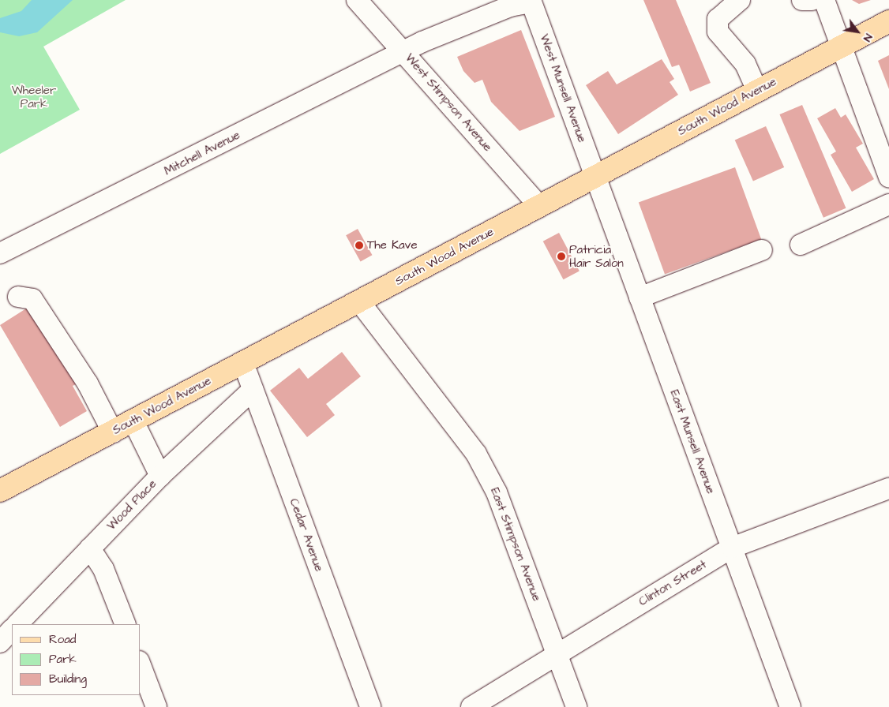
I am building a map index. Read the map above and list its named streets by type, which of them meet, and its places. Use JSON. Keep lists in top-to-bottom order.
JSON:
{
  "streets": {
    "main road": ["South Wood Avenue"],
    "street": [
      "West Munsell Avenue",
      "West Stimpson Avenue",
      "Mitchell Avenue",
      "East Munsell Avenue",
      "Wood Place",
      "Cedar Avenue",
      "East Stimpson Avenue",
      "Clinton Street"
    ]
  },
  "crossings": [
    ["West Munsell Avenue", "South Wood Avenue"],
    ["West Munsell Avenue", "Mitchell Avenue"],
    ["West Munsell Avenue", "East Munsell Avenue"],
    ["West Stimpson Avenue", "South Wood Avenue"],
    ["West Stimpson Avenue", "Mitchell Avenue"],
    ["South Wood Avenue", "East Munsell Avenue"],
    ["South Wood Avenue", "Cedar Avenue"],
    ["South Wood Avenue", "East Stimpson Avenue"],
    ["East Munsell Avenue", "Clinton Street"],
    ["Wood Place", "Cedar Avenue"],
    ["East Stimpson Avenue", "Clinton Street"]
  ],
  "parks": ["Wheeler Park"],
  "places": ["The Kave", "Patricia Hair Salon"],
  "legend": ["Road", "Park", "Building"],
  "north": "bottom right"
}
